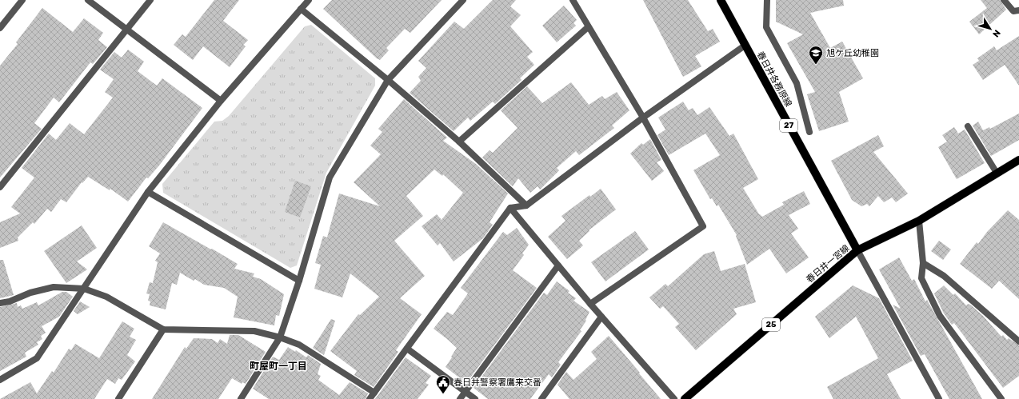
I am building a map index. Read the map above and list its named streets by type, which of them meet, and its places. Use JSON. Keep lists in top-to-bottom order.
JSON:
{
  "streets": {
    "main road": [
      "春日井各務原線",
      "27",
      "春日井一宮線",
      "25"
    ]
  },
  "crossings": [
    ["春日井各務原線", "春日井一宮線"]
  ],
  "districts": ["町屋町一丁目"],
  "places": {
    "school or university": ["旭ケ丘幼稚園"],
    "public building": ["春日井警察署鷹来交番"]
  },
  "north": "bottom right"
}
